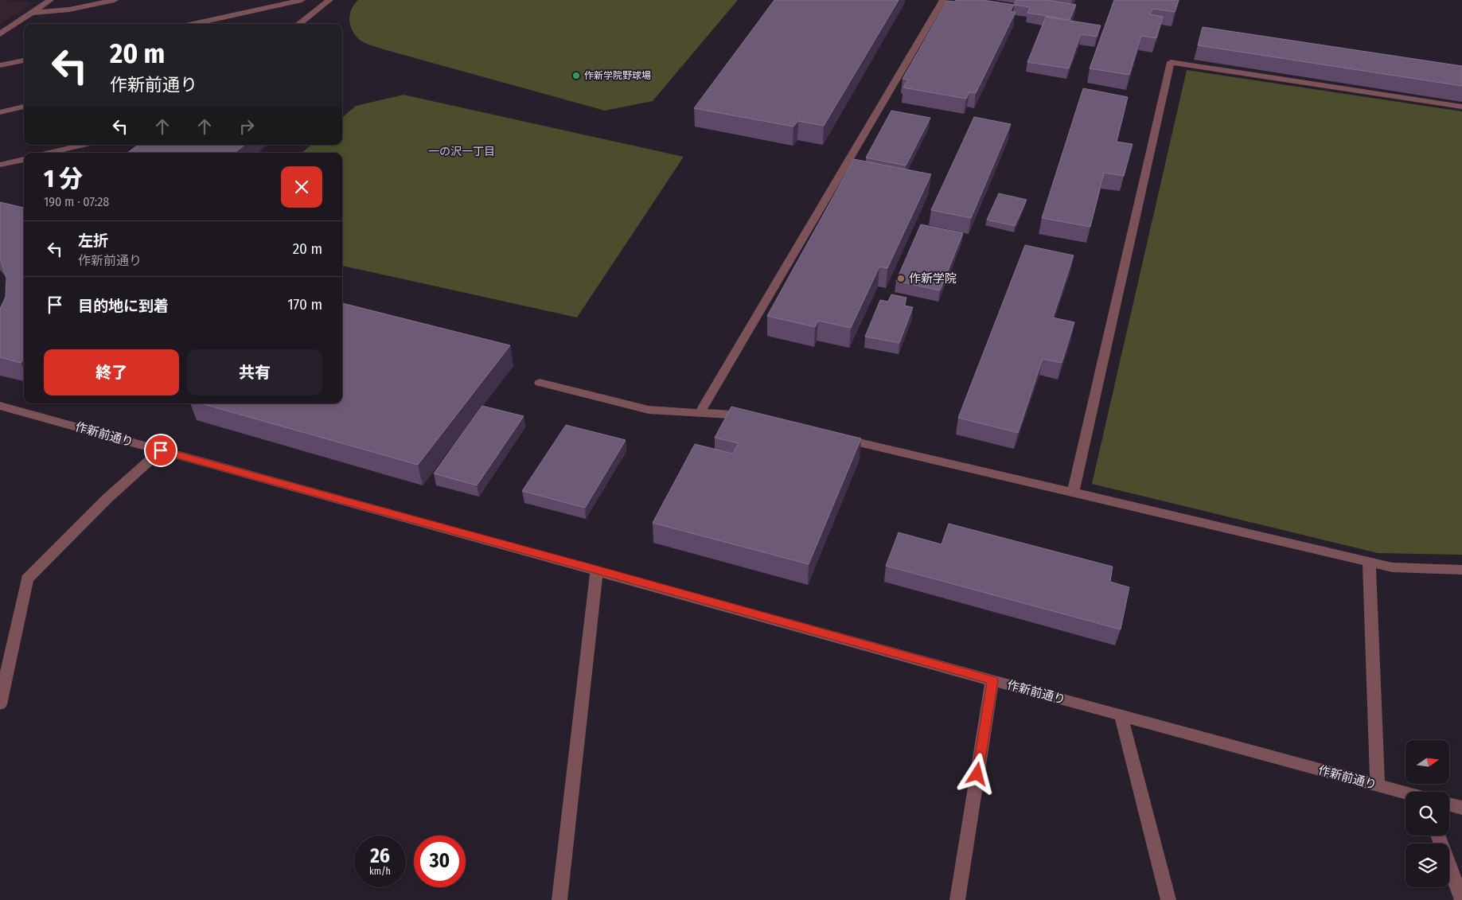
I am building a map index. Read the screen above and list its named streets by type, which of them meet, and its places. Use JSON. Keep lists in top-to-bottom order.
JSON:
{
  "streets": {
    "street": ["作新前通り"]
  },
  "districts": ["一の沢一丁目"],
  "places": ["作新学院野球場", "作新学院"],
  "north": "right",
  "page": {
    "turn": ["20 m", "作新前通り"],
    "heading": ["1 分", "190 m · 07:28"],
    "list": [
      {
        "name": "左折",
        "note": "作新前通り",
        "value": "20 m"
      },
      {
        "name": "目的地に到着",
        "value": "170 m"
      }
    ],
    "buttons": ["終了", "共有"],
    "speed": "26 km/h",
    "limit": "30"
  }
}
